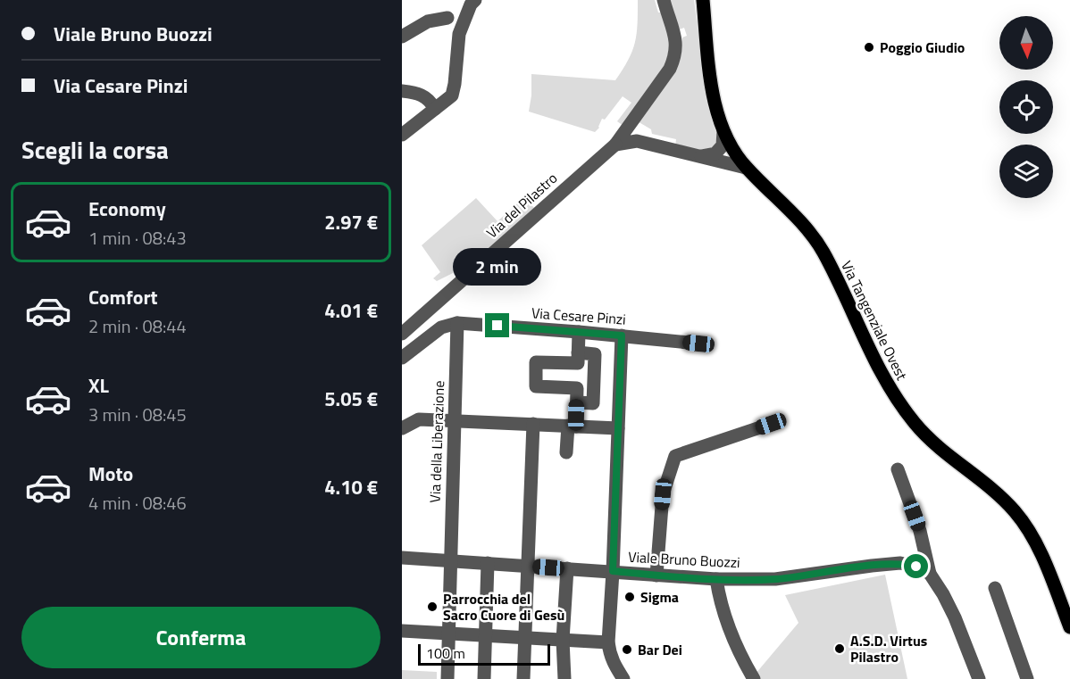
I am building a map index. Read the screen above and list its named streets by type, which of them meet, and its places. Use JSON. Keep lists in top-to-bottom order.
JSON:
{
  "streets": {
    "main road": ["Via Tangenziale Ovest"],
    "street": [
      "Via del Pilastro",
      "Via Cesare Pinzi",
      "Via della Liberazione",
      "Viale Bruno Buozzi"
    ]
  },
  "crossings": [
    ["Via Cesare Pinzi", "Via della Liberazione"],
    ["Via della Liberazione", "Viale Bruno Buozzi"]
  ],
  "places": [
    "Poggio Giudio",
    "Sigma",
    "Parrocchia del Sacro Cuore di Gesù",
    "A.S.D. Virtus Pilastro",
    "Bar Dei"
  ],
  "scale_bar": "100 m",
  "north": "bottom",
  "page": {
    "banner": ["Viale Bruno Buozzi", "Via Cesare Pinzi"],
    "heading": "Scegli la corsa",
    "list": [
      {
        "name": "Economy",
        "note": "1 min · 08:43",
        "value": "2.97 €"
      },
      {
        "name": "Comfort",
        "note": "2 min · 08:44",
        "value": "4.01 €"
      },
      {
        "name": "XL",
        "note": "3 min · 08:45",
        "value": "5.05 €"
      },
      {
        "name": "Moto",
        "note": "4 min · 08:46",
        "value": "4.10 €"
      }
    ],
    "bubble": "2 min",
    "buttons": "Conferma",
    "scale": "100 m"
  }
}
